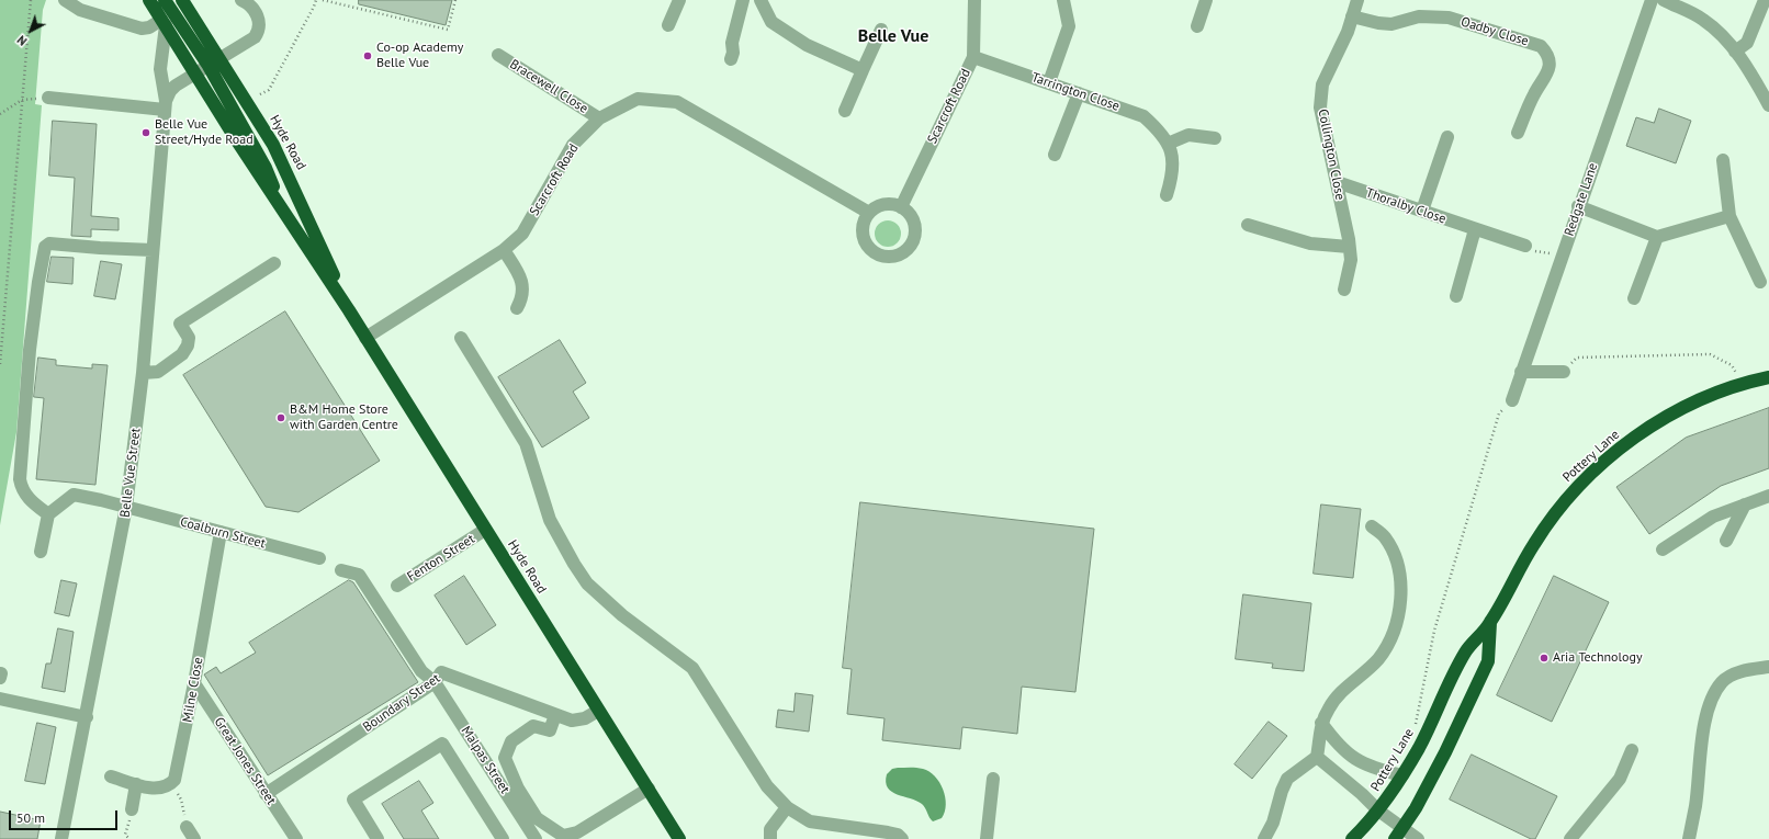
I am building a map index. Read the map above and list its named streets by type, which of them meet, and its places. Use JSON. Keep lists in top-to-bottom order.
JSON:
{
  "streets": {
    "highway": ["Hyde Road", "Pottery Lane"],
    "street": [
      "Oadby Close",
      "Bracewell Close",
      "Tarrington Close",
      "Scarcroft Road",
      "Collington Close",
      "Redgate Lane",
      "Thoralby Close",
      "Belle Vue Street",
      "Coalburn Street",
      "Fenton Street",
      "Milne Close",
      "Boundary Street",
      "Malpas Street",
      "Great Jones Street"
    ]
  },
  "crossings": [
    ["Oadby Close", "Collington Close"],
    ["Bracewell Close", "Scarcroft Road"],
    ["Tarrington Close", "Scarcroft Road"],
    ["Scarcroft Road", "Hyde Road"],
    ["Hyde Road", "Belle Vue Street"],
    ["Hyde Road", "Fenton Street"],
    ["Hyde Road", "Boundary Street"],
    ["Collington Close", "Thoralby Close"],
    ["Belle Vue Street", "Coalburn Street"],
    ["Coalburn Street", "Milne Close"],
    ["Milne Close", "Great Jones Street"],
    ["Boundary Street", "Malpas Street"],
    ["Boundary Street", "Great Jones Street"]
  ],
  "districts": ["Belle Vue"],
  "places": [
    "Co-op Academy Belle Vue",
    "Belle Vue Street/Hyde Road",
    "B&M Home Store with Garden Centre",
    "Aria Technology"
  ],
  "scale_bar": "50 m",
  "north": "bottom left"
}
